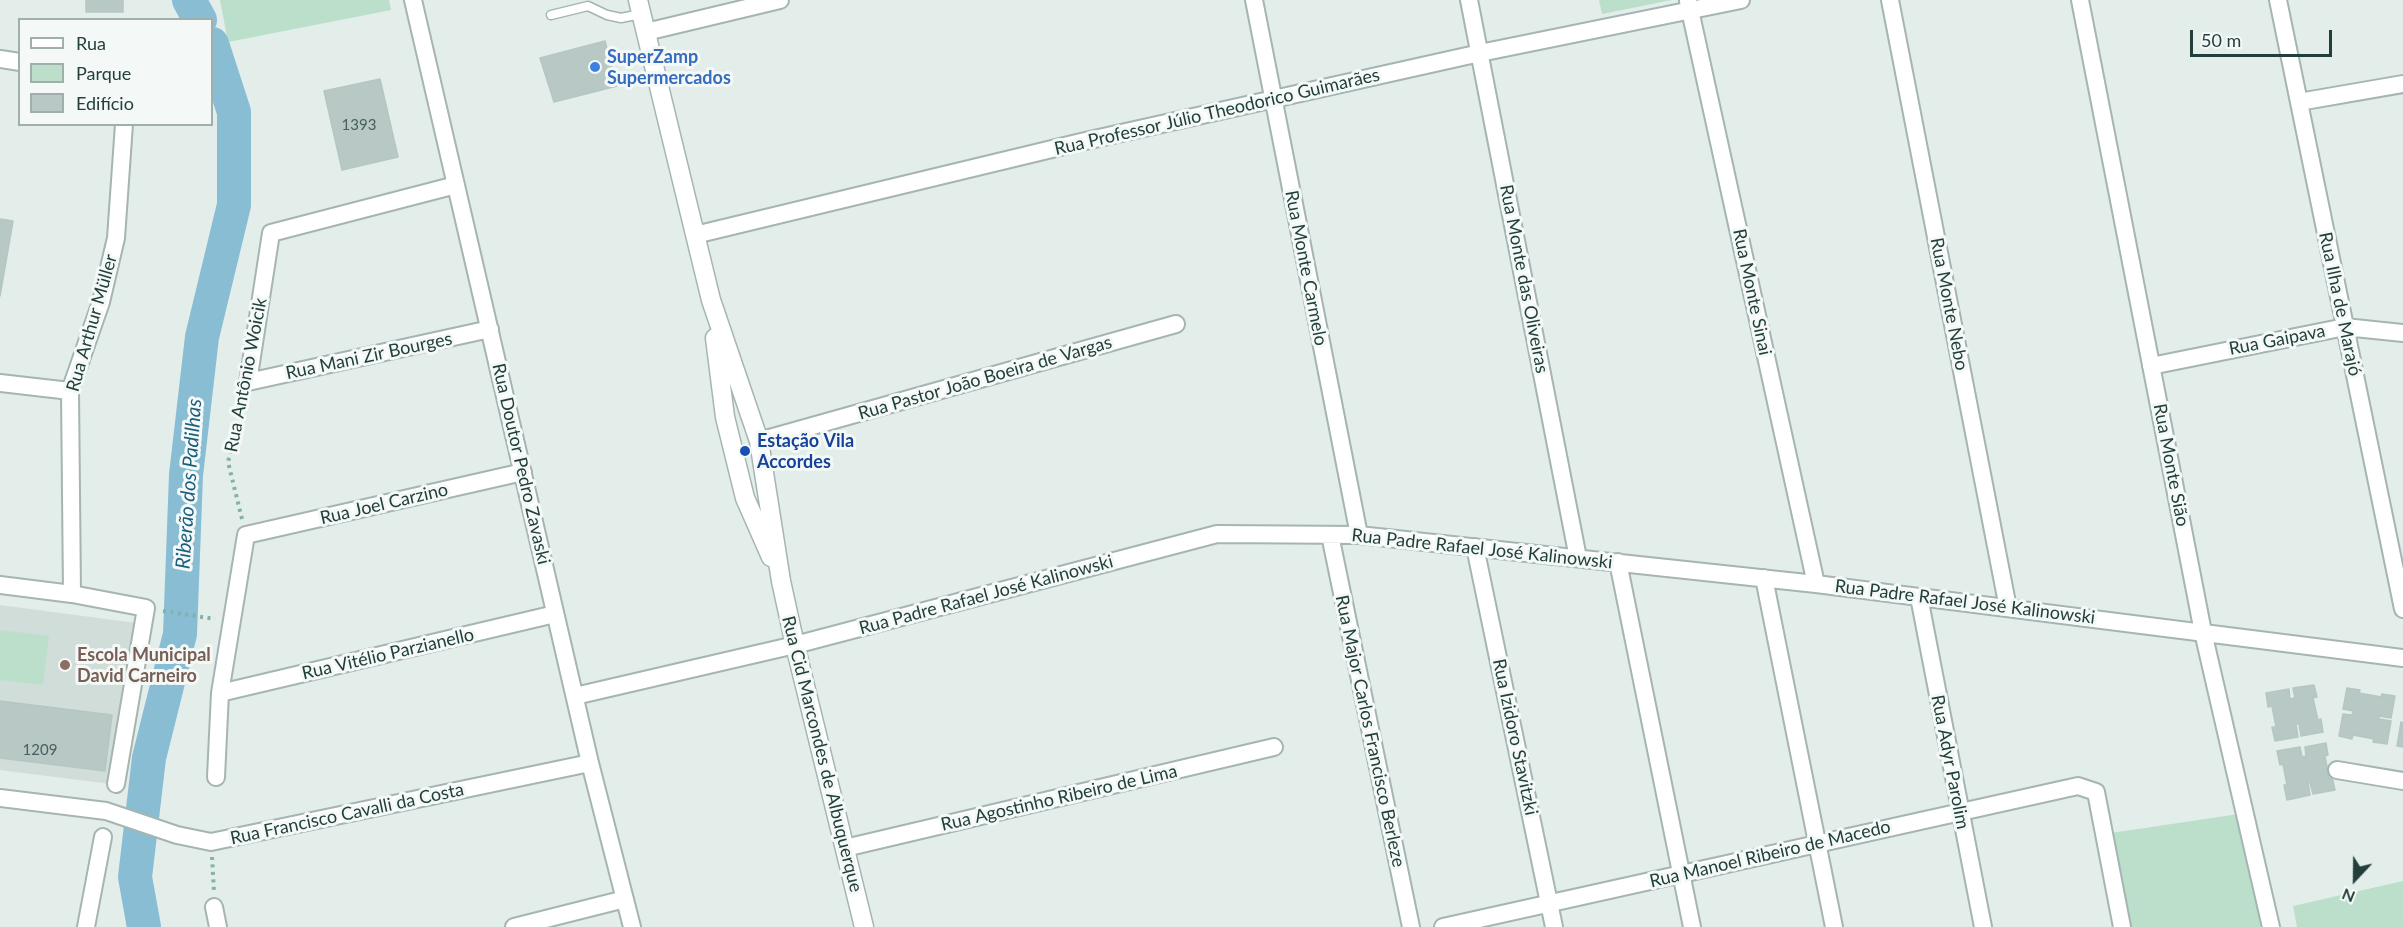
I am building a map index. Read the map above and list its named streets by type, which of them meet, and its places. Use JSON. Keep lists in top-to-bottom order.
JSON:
{
  "streets": {
    "street": [
      "Rua Professor Júlio Theodorico Guimarães",
      "Rua Monte Carmelo",
      "Rua Monte das Oliveiras",
      "Rua Monte Sinai",
      "Rua Monte Nebo",
      "Rua Ilha de Marajó",
      "Rua Arthur Müller",
      "Rua Gaipava",
      "Rua Mani Zir Bourges",
      "Rua Antônio Woicik",
      "Rua Pastor João Boeira de Vargas",
      "Rua Doutor Pedro Zavaski",
      "Rua Monte Sião",
      "Rua Joel Carzino",
      "Rua Padre Rafael José Kalinowski",
      "Rua Vitélio Parzianello",
      "Rua Major Carlos Francisco Berleze",
      "Rua Izidoro Stavitzki",
      "Rua Cid Marcondes de Albuquerque",
      "Rua Adyr Parolim",
      "Rua Agostinho Ribeiro de Lima",
      "Rua Francisco Cavalli da Costa",
      "Rua Manoel Ribeiro de Macedo"
    ]
  },
  "crossings": [
    ["Rua Professor Júlio Theodorico Guimarães", "Rua Monte Carmelo"],
    ["Rua Professor Júlio Theodorico Guimarães", "Rua Monte das Oliveiras"],
    ["Rua Professor Júlio Theodorico Guimarães", "Rua Monte Sinai"],
    ["Rua Professor Júlio Theodorico Guimarães", "Rua Cid Marcondes de Albuquerque"],
    ["Rua Monte Carmelo", "Rua Padre Rafael José Kalinowski"],
    ["Rua Monte das Oliveiras", "Rua Padre Rafael José Kalinowski"],
    ["Rua Monte Sinai", "Rua Padre Rafael José Kalinowski"],
    ["Rua Monte Nebo", "Rua Padre Rafael José Kalinowski"],
    ["Rua Ilha de Marajó", "Rua Gaipava"],
    ["Rua Gaipava", "Rua Monte Sião"],
    ["Rua Mani Zir Bourges", "Rua Antônio Woicik"],
    ["Rua Mani Zir Bourges", "Rua Doutor Pedro Zavaski"],
    ["Rua Antônio Woicik", "Rua Doutor Pedro Zavaski"],
    ["Rua Antônio Woicik", "Rua Joel Carzino"],
    ["Rua Pastor João Boeira de Vargas", "Rua Cid Marcondes de Albuquerque"],
    ["Rua Doutor Pedro Zavaski", "Rua Joel Carzino"],
    ["Rua Doutor Pedro Zavaski", "Rua Padre Rafael José Kalinowski"],
    ["Rua Doutor Pedro Zavaski", "Rua Vitélio Parzianello"],
    ["Rua Doutor Pedro Zavaski", "Rua Francisco Cavalli da Costa"],
    ["Rua Monte Sião", "Rua Padre Rafael José Kalinowski"],
    ["Rua Padre Rafael José Kalinowski", "Rua Major Carlos Francisco Berleze"],
    ["Rua Padre Rafael José Kalinowski", "Rua Izidoro Stavitzki"],
    ["Rua Padre Rafael José Kalinowski", "Rua Cid Marcondes de Albuquerque"],
    ["Rua Padre Rafael José Kalinowski", "Rua Adyr Parolim"],
    ["Rua Izidoro Stavitzki", "Rua Manoel Ribeiro de Macedo"],
    ["Rua Cid Marcondes de Albuquerque", "Rua Agostinho Ribeiro de Lima"],
    ["Rua Adyr Parolim", "Rua Manoel Ribeiro de Macedo"]
  ],
  "water": ["Riberão dos Padilhas"],
  "places": ["SuperZamp Supermercados", "Estação Vila Accordes", "Escola Municipal David Carneiro"],
  "house_numbers": ["1393", "1209"],
  "legend": ["Rua", "Parque", "Edifício"],
  "scale_bar": "50 m",
  "north": "bottom"
}
